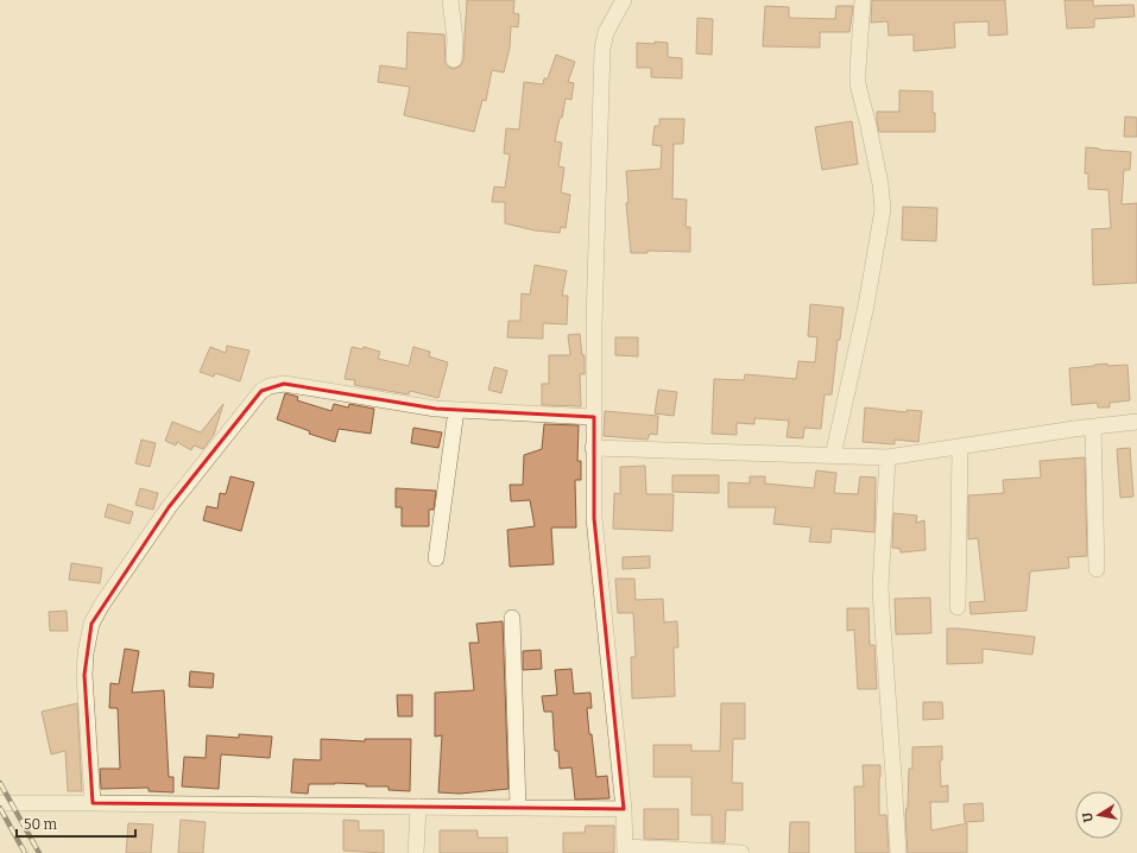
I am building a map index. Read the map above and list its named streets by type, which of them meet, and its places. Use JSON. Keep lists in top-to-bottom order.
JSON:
{
  "scale_bar": "50 m",
  "north": "left"
}
